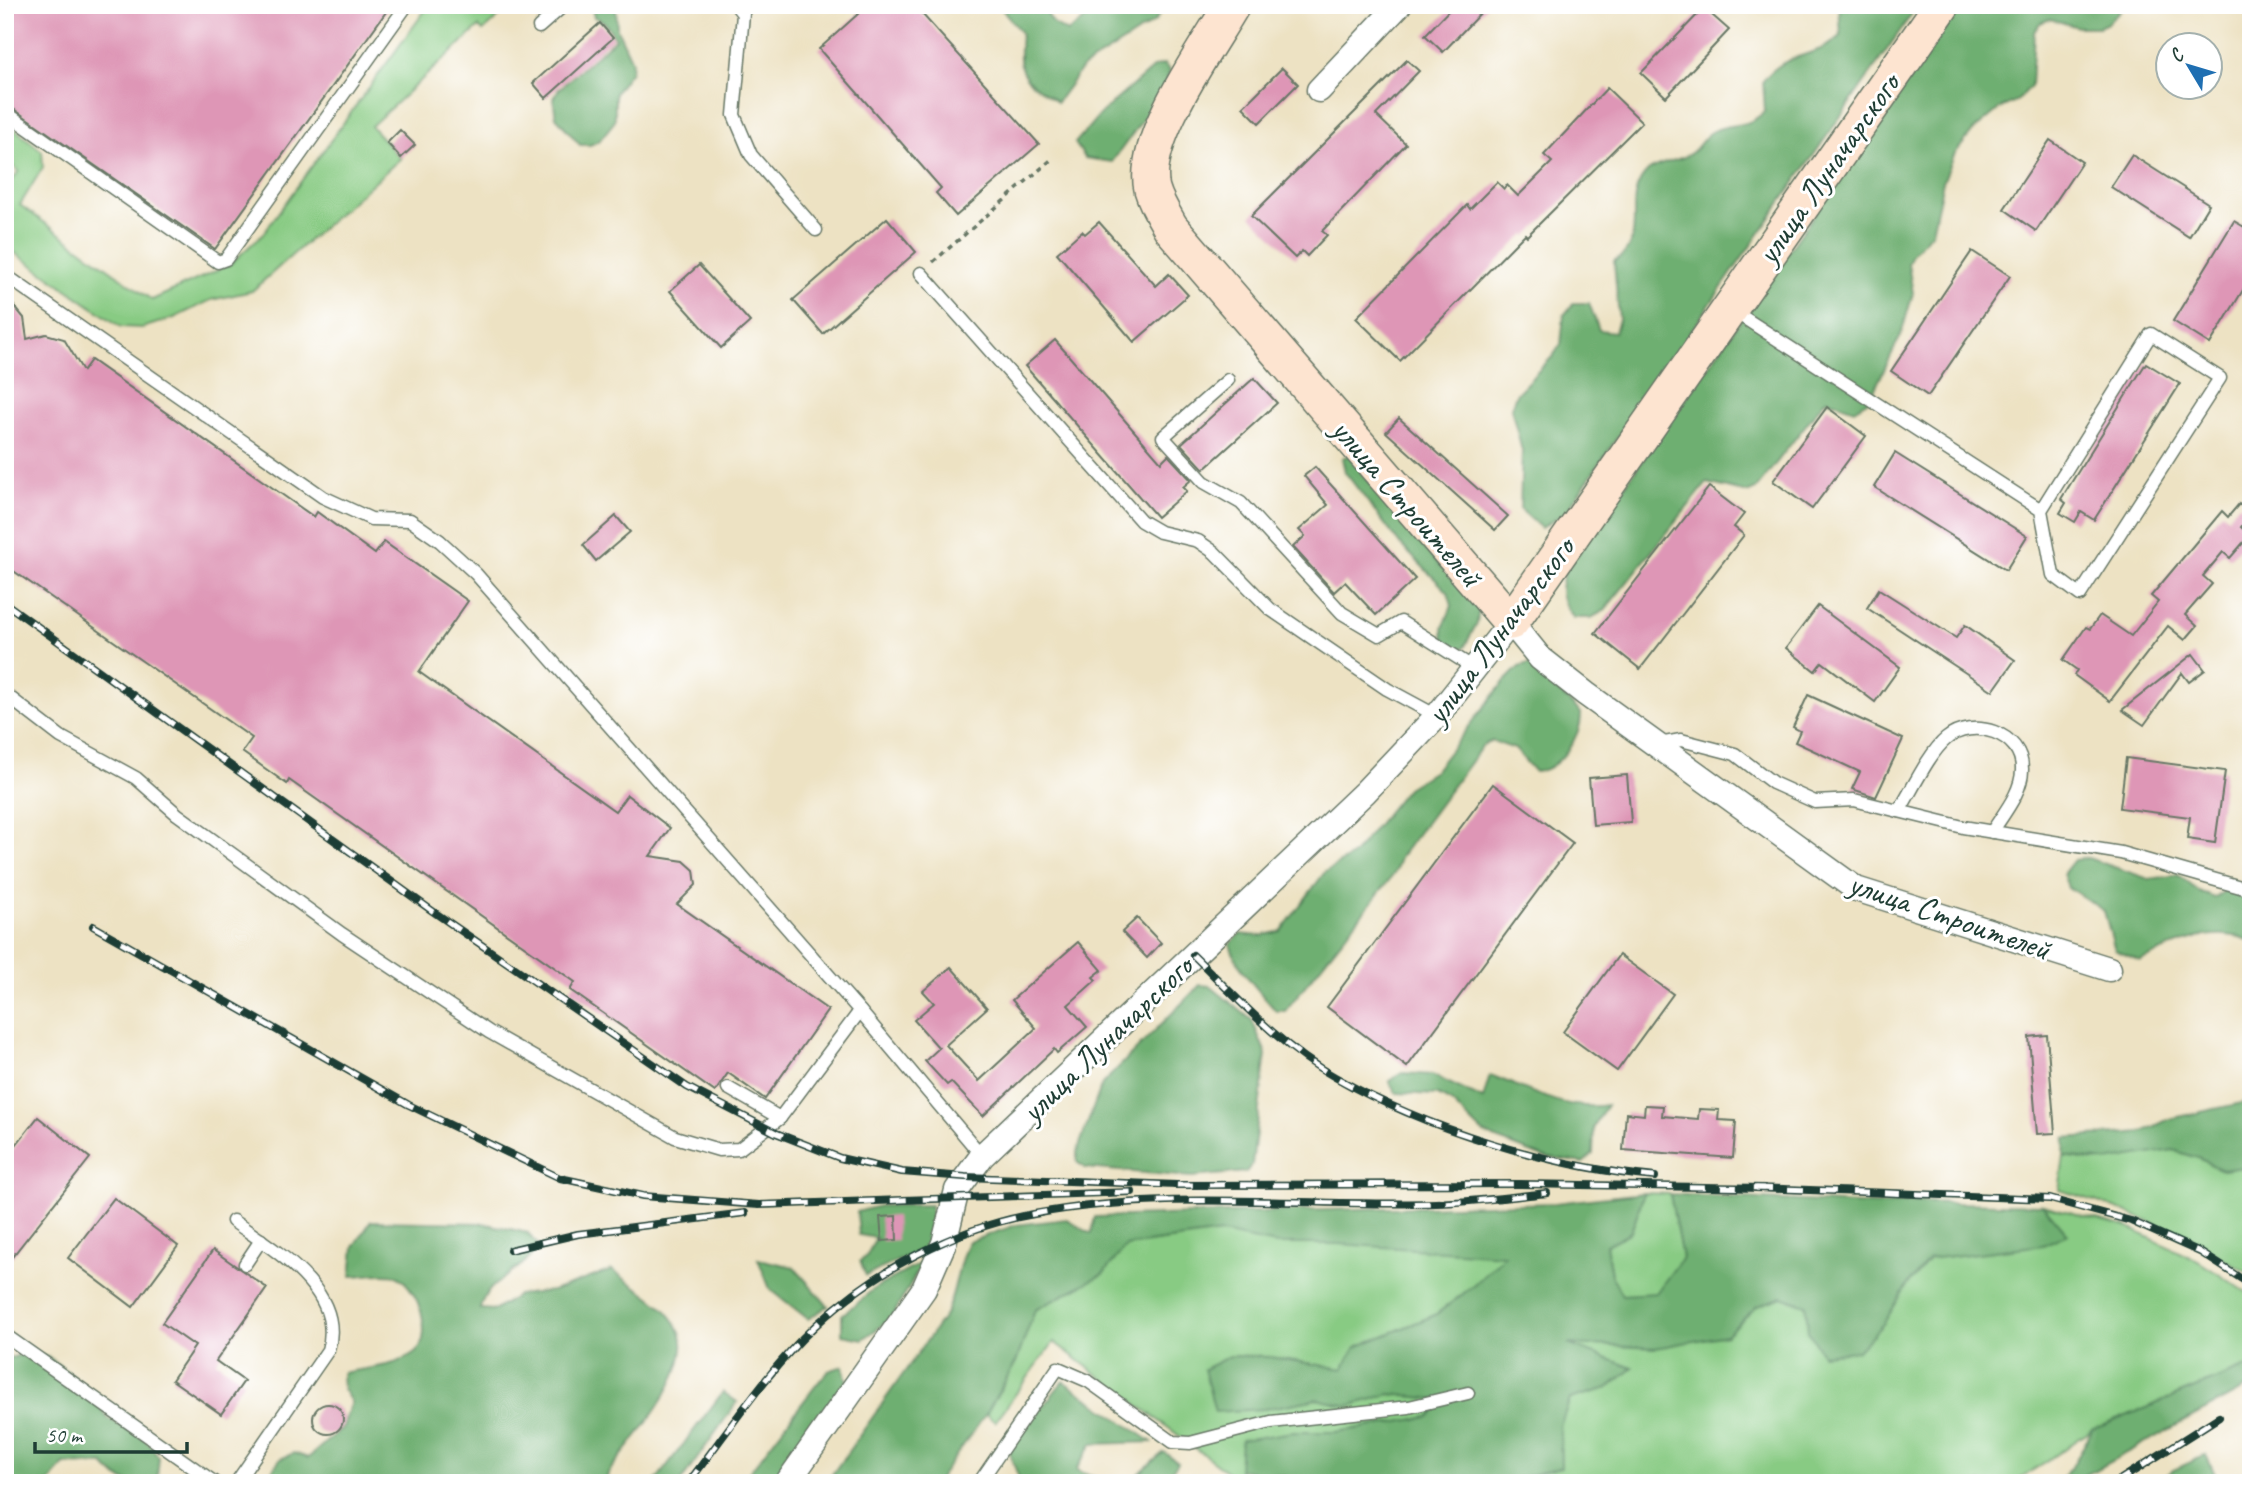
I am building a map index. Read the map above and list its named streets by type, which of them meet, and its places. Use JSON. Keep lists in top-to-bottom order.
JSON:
{
  "streets": {
    "main road": ["улица Луначарского", "улица Строителей"]
  },
  "crossings": [
    ["улица Луначарского", "улица Строителей"]
  ],
  "scale_bar": "50 m",
  "north": "top left"
}
